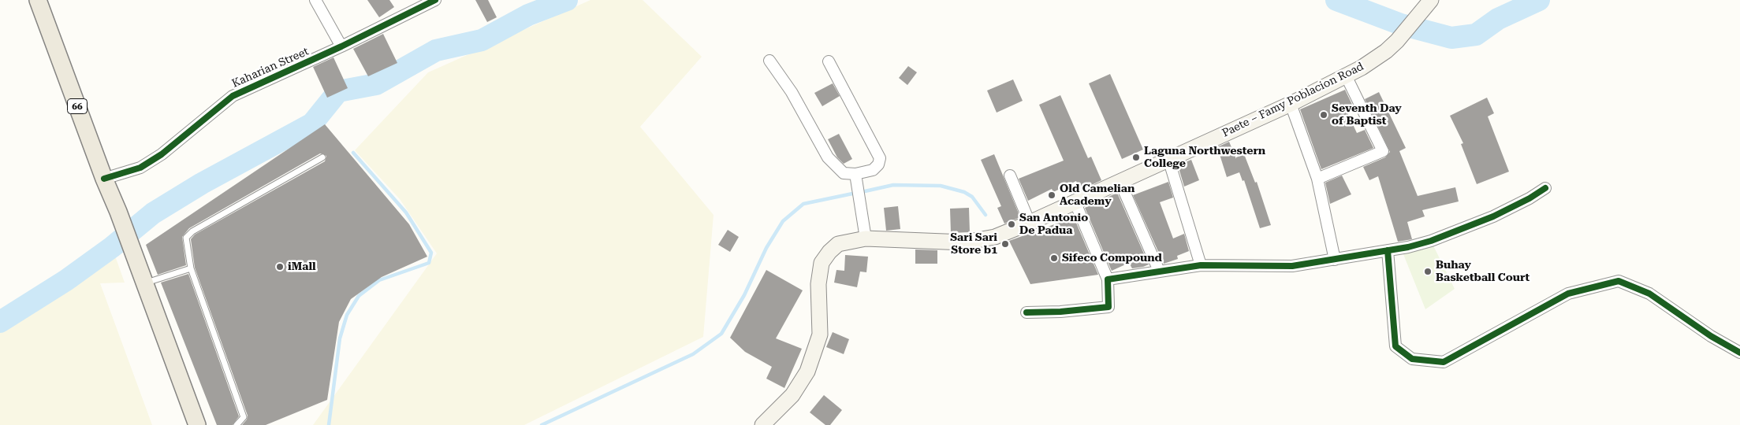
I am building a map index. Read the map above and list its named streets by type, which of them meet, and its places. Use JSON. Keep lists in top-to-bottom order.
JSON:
{
  "streets": {
    "main road": ["Paete – Famy Poblacion Road", "66"],
    "street": ["Kaharian Street"]
  },
  "crossings": [
    ["Kaharian Street", "66"]
  ],
  "places": [
    "Seventh Day of Baptist",
    "Laguna Northwestern College",
    "Old Camelian Academy",
    "San Antonio De Padua",
    "Sari Sari Store b1",
    "Sifeco Compound",
    "iMall",
    "Buhay Basketball Court"
  ]
}
